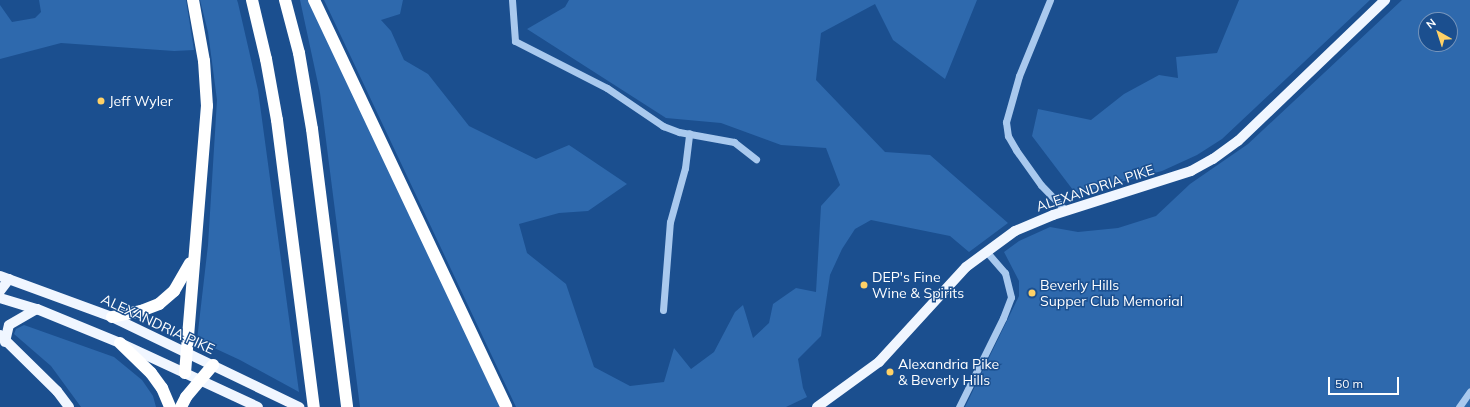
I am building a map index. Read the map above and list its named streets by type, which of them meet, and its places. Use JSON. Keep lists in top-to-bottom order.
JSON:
{
  "streets": {
    "main road": ["ALEXANDRIA PIKE"]
  },
  "places": [
    "Jeff Wyler",
    "DEP's Fine Wine & Spirits",
    "Beverly Hills Supper Club Memorial",
    "Alexandria Pike & Beverly Hills"
  ],
  "scale_bar": "50 m",
  "north": "top left"
}
